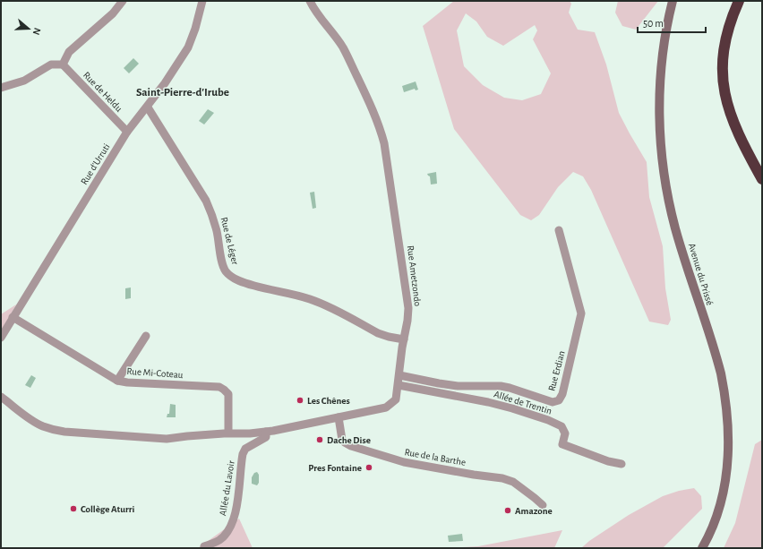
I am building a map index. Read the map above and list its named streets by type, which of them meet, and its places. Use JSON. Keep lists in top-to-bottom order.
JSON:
{
  "streets": {
    "main road": ["Avenue du Prissé"],
    "street": [
      "Rue de Heldu",
      "Rue d'Urruti",
      "Rue de Léger",
      "Rue Ametzondo",
      "Rue Erdian",
      "Rue Mi-Coteau",
      "Allée de Trentin",
      "Rue de la Barthe",
      "Allée du Lavoir"
    ]
  },
  "crossings": [
    ["Rue de Heldu", "Rue d'Urruti"],
    ["Rue d'Urruti", "Rue de Léger"],
    ["Rue d'Urruti", "Rue Mi-Coteau"],
    ["Rue de Léger", "Rue Ametzondo"],
    ["Rue Ametzondo", "Rue Erdian"],
    ["Rue Ametzondo", "Rue Mi-Coteau"],
    ["Rue Ametzondo", "Allée de Trentin"],
    ["Rue Ametzondo", "Rue de la Barthe"],
    ["Rue Ametzondo", "Allée du Lavoir"]
  ],
  "districts": ["Saint-Pierre-d'Irube"],
  "places": [
    "Les Chênes",
    "Dache Dise",
    "Pres Fontaine",
    "Collège Aturri",
    "Amazone"
  ],
  "scale_bar": "50 m",
  "north": "right"
}
